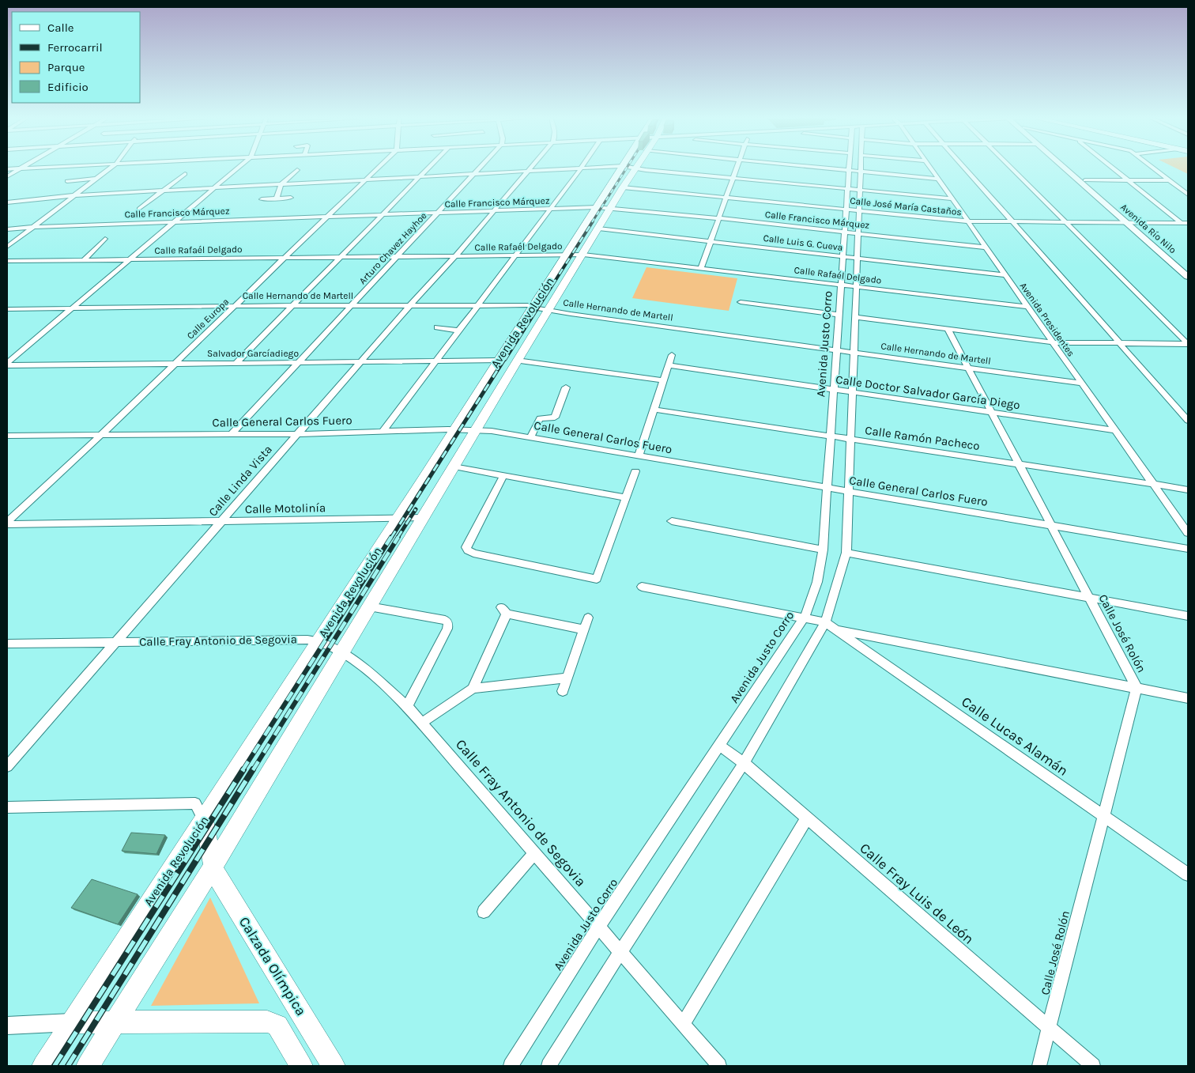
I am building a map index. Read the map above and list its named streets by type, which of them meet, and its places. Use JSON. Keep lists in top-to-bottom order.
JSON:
{
  "streets": {
    "main road": ["Avenida Río Nilo", "Avenida Revolución", "Calzada Olímpica"],
    "street": [
      "Calle Francisco Márquez",
      "Calle José María Castaños",
      "Calle Luis G. Cueva",
      "Calle Rafaél Delgado",
      "Arturo Chavez Hayhoe",
      "Calle Hernando de Martell",
      "Calle Europa",
      "Avenida Presidentes",
      "Avenida Justo Corro",
      "Salvador Garcíadiego",
      "Calle Doctor Salvador García Diego",
      "Calle General Carlos Fuero",
      "Calle Ramón Pacheco",
      "Calle Linda Vista",
      "Calle Motolinía",
      "Calle José Rolón",
      "Calle Fray Antonio de Segovia",
      "Calle Lucas Alamán",
      "Calle Fray Luis de León"
    ]
  },
  "crossings": [
    ["Calle Francisco Márquez", "Arturo Chavez Hayhoe"],
    ["Calle Francisco Márquez", "Calle Europa"],
    ["Calle Francisco Márquez", "Avenida Presidentes"],
    ["Calle Francisco Márquez", "Avenida Revolución"],
    ["Calle Francisco Márquez", "Avenida Justo Corro"],
    ["Calle Francisco Márquez", "Calle Linda Vista"],
    ["Calle José María Castaños", "Avenida Río Nilo"],
    ["Calle José María Castaños", "Avenida Presidentes"],
    ["Calle José María Castaños", "Avenida Revolución"],
    ["Calle José María Castaños", "Avenida Justo Corro"],
    ["Calle Luis G. Cueva", "Avenida Presidentes"],
    ["Calle Luis G. Cueva", "Avenida Revolución"],
    ["Calle Luis G. Cueva", "Avenida Justo Corro"],
    ["Calle Rafaél Delgado", "Arturo Chavez Hayhoe"],
    ["Calle Rafaél Delgado", "Calle Europa"],
    ["Calle Rafaél Delgado", "Avenida Presidentes"],
    ["Calle Rafaél Delgado", "Avenida Revolución"],
    ["Calle Rafaél Delgado", "Avenida Justo Corro"],
    ["Calle Rafaél Delgado", "Calle Linda Vista"],
    ["Arturo Chavez Hayhoe", "Calle Hernando de Martell"],
    ["Arturo Chavez Hayhoe", "Salvador Garcíadiego"],
    ["Arturo Chavez Hayhoe", "Calle General Carlos Fuero"],
    ["Calle Hernando de Martell", "Calle Europa"],
    ["Calle Hernando de Martell", "Avenida Presidentes"],
    ["Calle Hernando de Martell", "Avenida Revolución"],
    ["Calle Hernando de Martell", "Avenida Justo Corro"],
    ["Calle Hernando de Martell", "Calle Linda Vista"],
    ["Calle Hernando de Martell", "Calle José Rolón"],
    ["Calle Europa", "Salvador Garcíadiego"],
    ["Calle Europa", "Calle General Carlos Fuero"],
    ["Calle Europa", "Calle Motolinía"],
    ["Avenida Presidentes", "Calle Doctor Salvador García Diego"],
    ["Avenida Presidentes", "Calle Ramón Pacheco"],
    ["Avenida Revolución", "Salvador Garcíadiego"],
    ["Avenida Revolución", "Calle General Carlos Fuero"],
    ["Avenida Revolución", "Calle Motolinía"],
    ["Avenida Revolución", "Calle Fray Antonio de Segovia"],
    ["Avenida Revolución", "Calzada Olímpica"],
    ["Avenida Justo Corro", "Calle Doctor Salvador García Diego"],
    ["Avenida Justo Corro", "Calle General Carlos Fuero"],
    ["Avenida Justo Corro", "Calle Ramón Pacheco"],
    ["Avenida Justo Corro", "Calle Fray Antonio de Segovia"],
    ["Avenida Justo Corro", "Calle Fray Luis de León"],
    ["Salvador Garcíadiego", "Calle Linda Vista"],
    ["Calle Doctor Salvador García Diego", "Calle José Rolón"],
    ["Calle General Carlos Fuero", "Calle Linda Vista"],
    ["Calle General Carlos Fuero", "Calle José Rolón"],
    ["Calle Ramón Pacheco", "Calle José Rolón"],
    ["Calle Linda Vista", "Calle Motolinía"],
    ["Calle Linda Vista", "Calle Fray Antonio de Segovia"],
    ["Calle José Rolón", "Calle Lucas Alamán"],
    ["Calle José Rolón", "Calle Fray Luis de León"]
  ],
  "legend": [
    "Calle",
    "Ferrocarril",
    "Parque",
    "Edificio"
  ]
}
